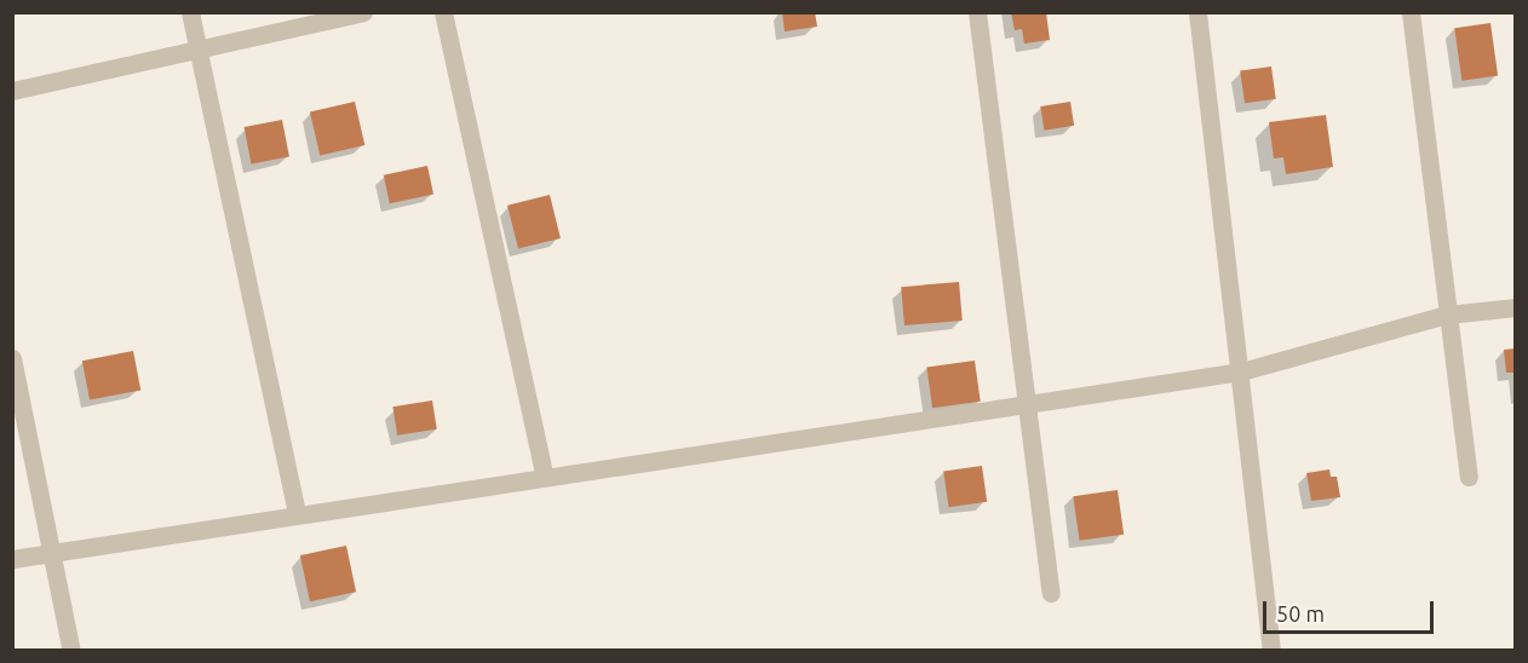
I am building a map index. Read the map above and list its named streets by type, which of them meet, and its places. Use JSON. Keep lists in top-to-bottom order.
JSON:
{
  "scale_bar": "50 m"
}
